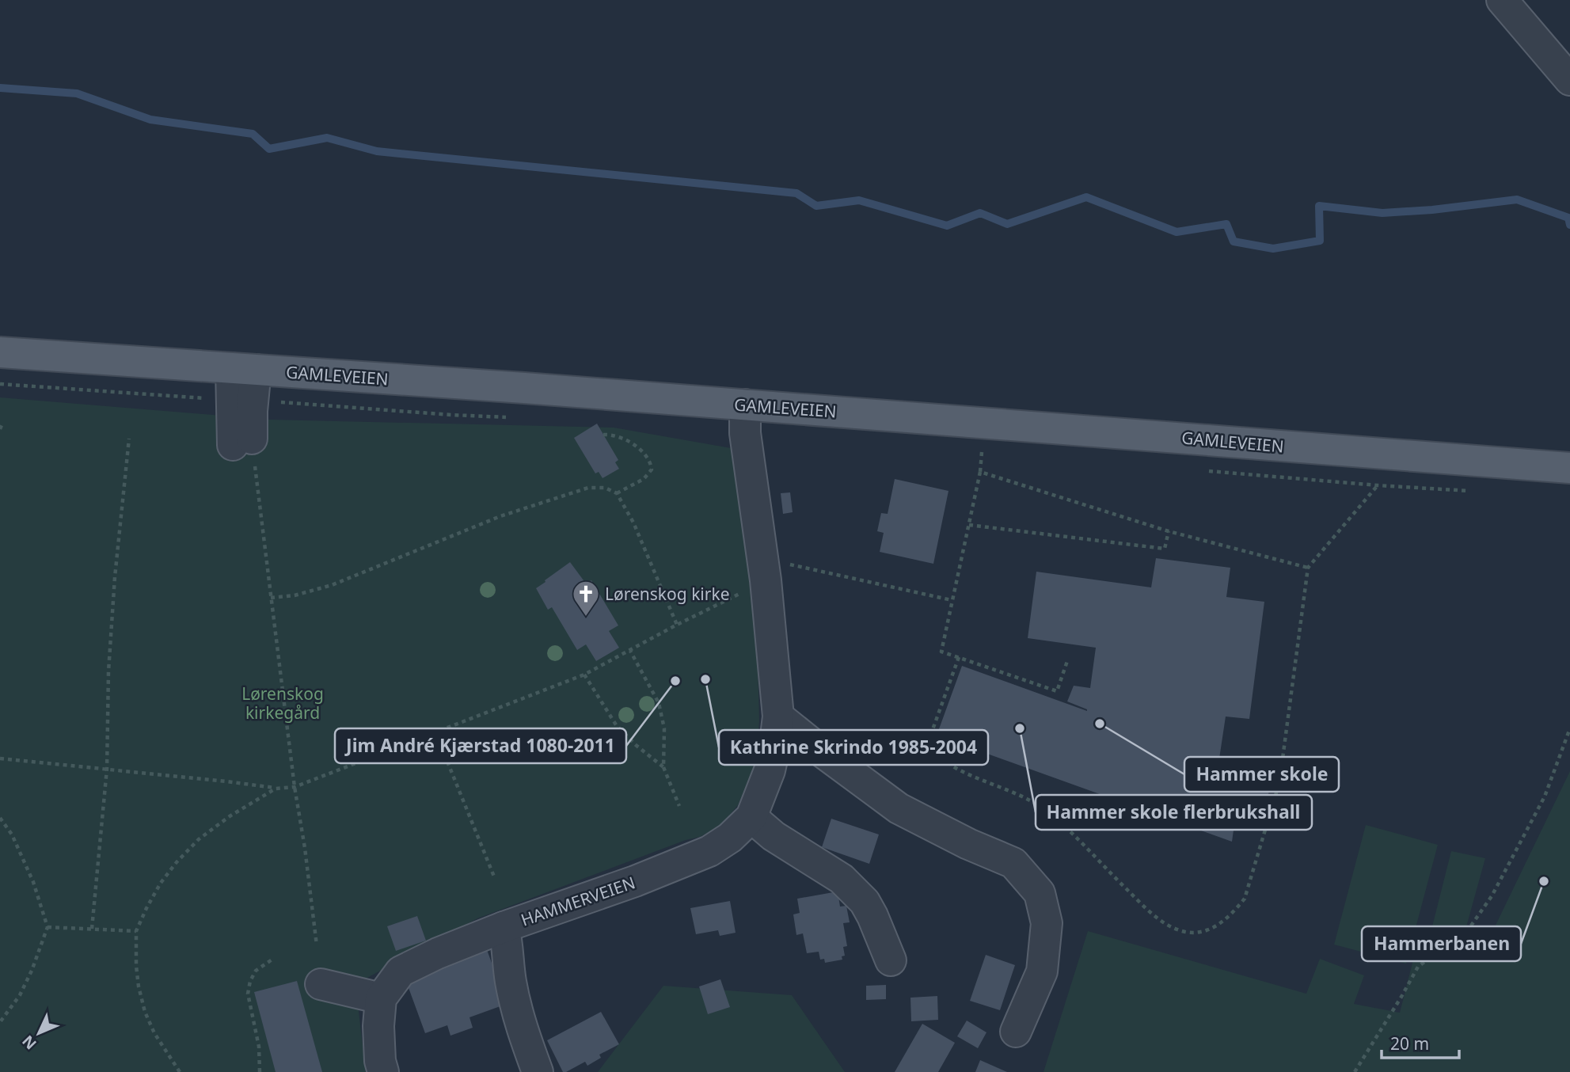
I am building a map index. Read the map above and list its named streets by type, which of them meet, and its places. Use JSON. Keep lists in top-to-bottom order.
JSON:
{
  "streets": {
    "main road": ["GAMLEVEIEN"],
    "street": ["HAMMERVEIEN"]
  },
  "crossings": [
    ["GAMLEVEIEN", "HAMMERVEIEN"]
  ],
  "parks": ["Lørenskog kirkegård"],
  "places": {
    "church": ["Lørenskog kirke"],
    "other": [
      "Kathrine Skrindo 1985-2004",
      "Jim André Kjærstad 1080-2011",
      "Hammer skole",
      "Hammer skole flerbrukshall",
      "Hammerbanen"
    ]
  },
  "scale_bar": "20 m",
  "north": "bottom left"
}
